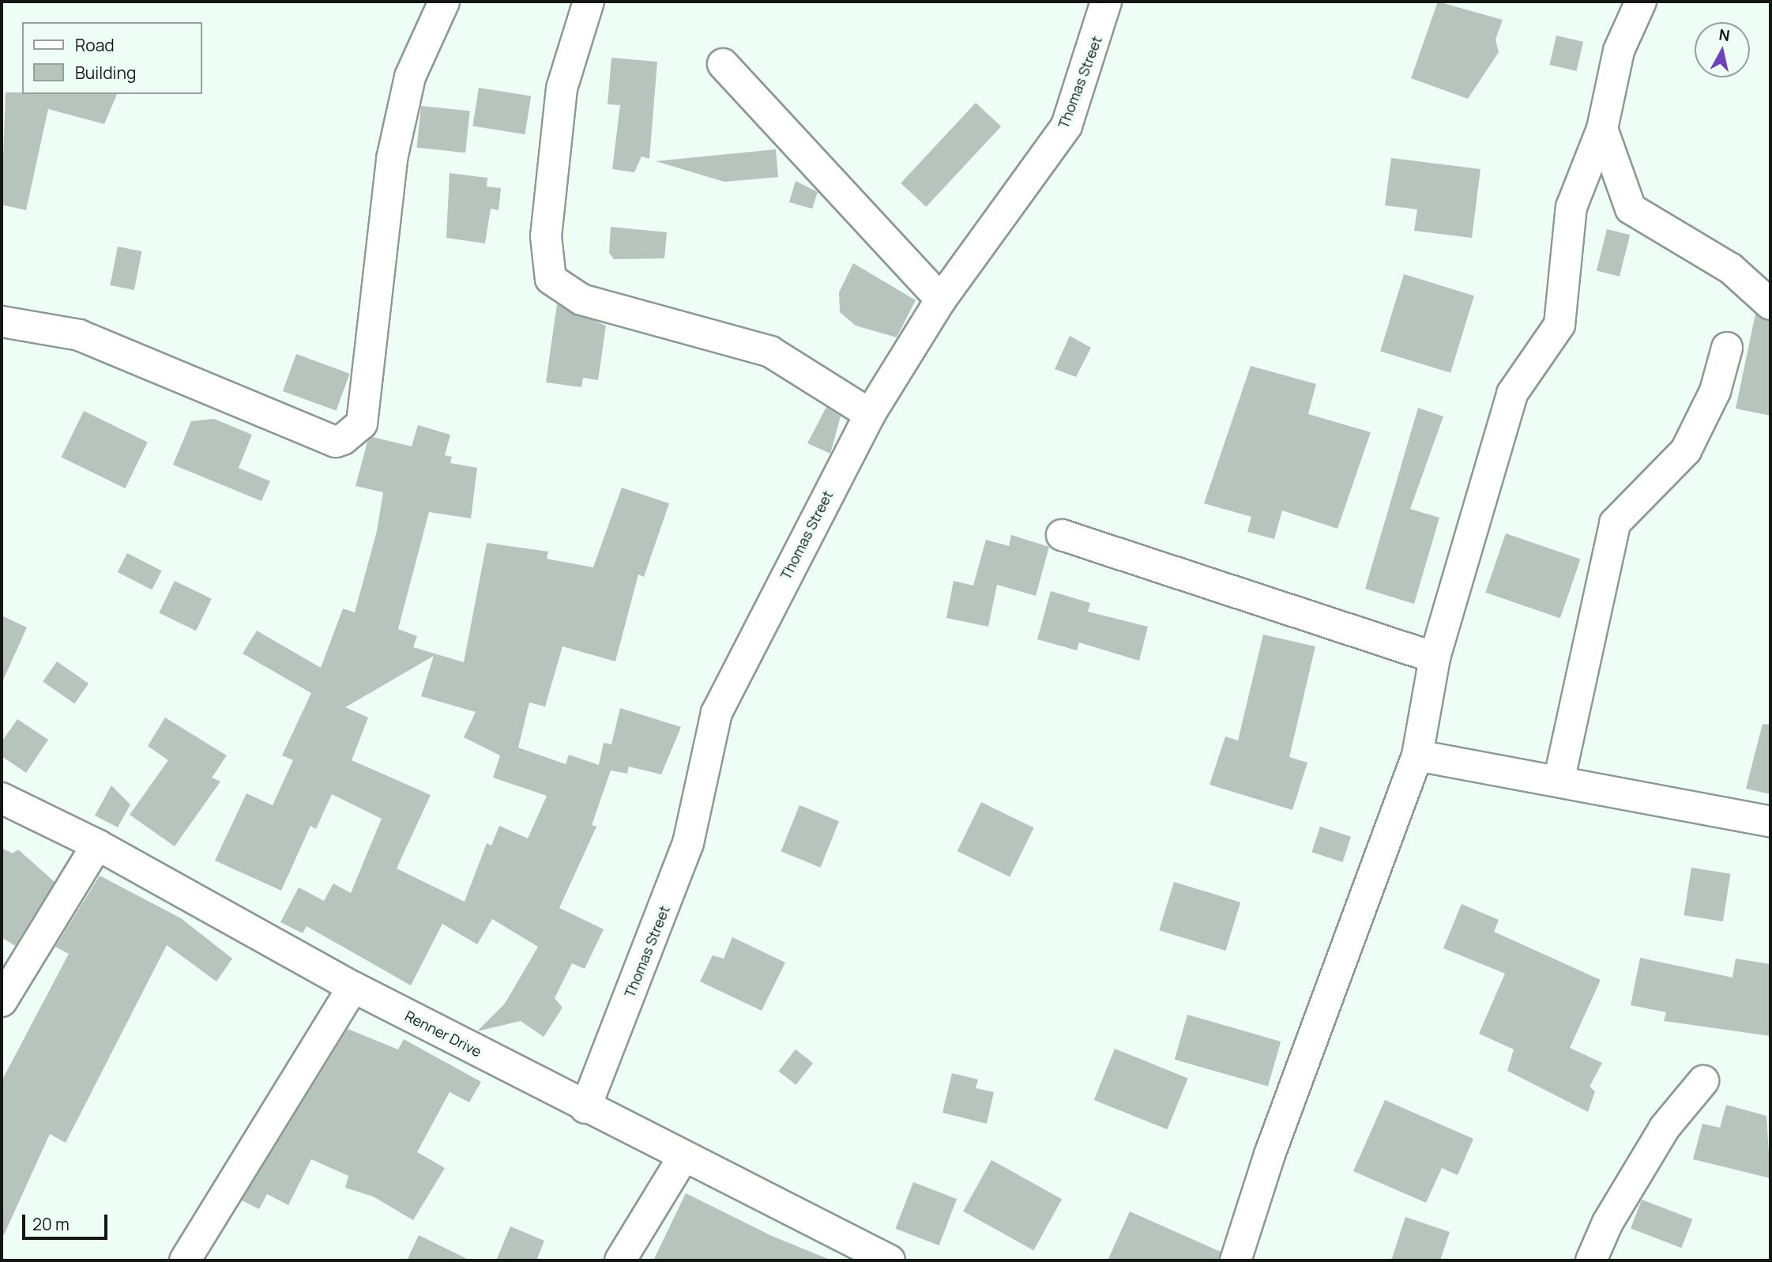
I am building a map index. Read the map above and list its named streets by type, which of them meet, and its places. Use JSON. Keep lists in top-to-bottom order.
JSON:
{
  "streets": {
    "street": ["Thomas Street", "Renner Drive"]
  },
  "crossings": [
    ["Thomas Street", "Renner Drive"]
  ],
  "legend": ["Road", "Building"],
  "scale_bar": "20 m",
  "north": "top"
}
